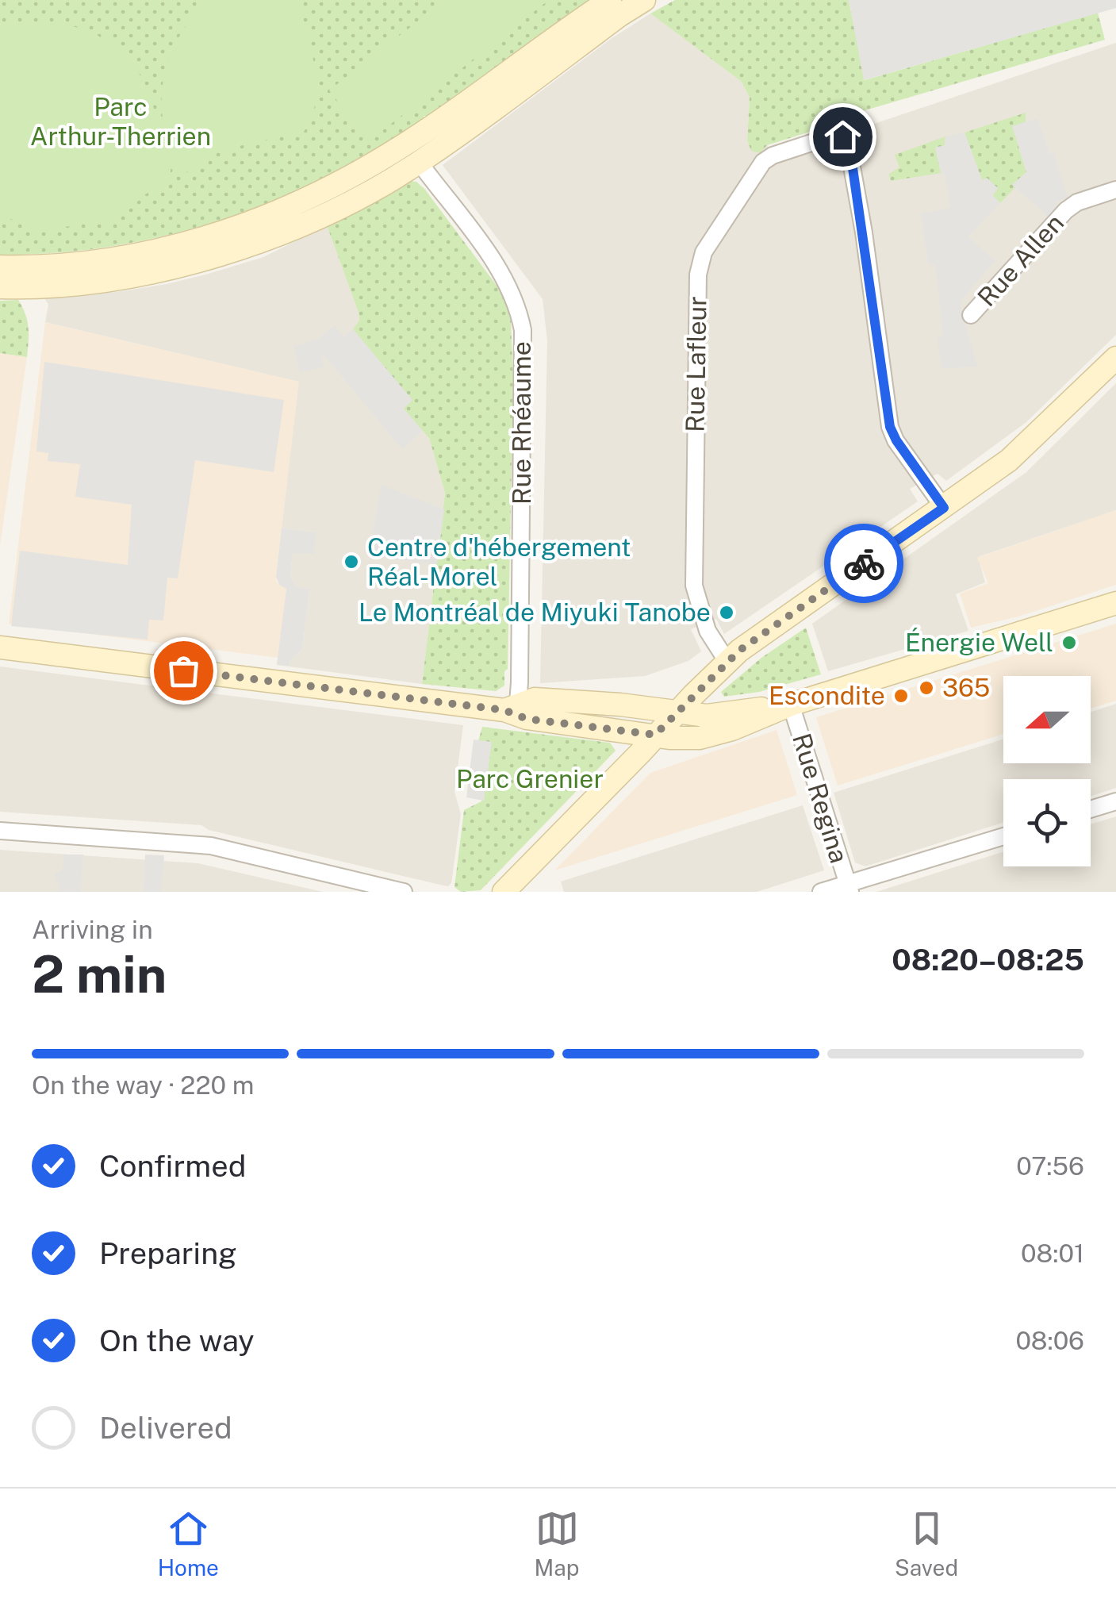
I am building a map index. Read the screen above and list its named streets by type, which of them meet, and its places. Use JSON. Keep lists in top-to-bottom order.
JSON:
{
  "streets": {
    "street": [
      "Rue Allen",
      "Rue Lafleur",
      "Rue Rhéaume",
      "Rue Regina"
    ]
  },
  "parks": ["Parc Arthur-Therrien", "Parc Grenier"],
  "places": [
    "Centre d'hébergement Réal-Morel",
    "Le Montréal de Miyuki Tanobe",
    "Énergie Well",
    "365",
    "Escondite"
  ],
  "north": "left",
  "page": {
    "heading": ["2 min", "Arriving in", "08:20–08:25"],
    "bar": "On the way · 220 m",
    "list": [
      ["Confirmed", "07:56"],
      ["Preparing", "08:01"],
      ["On the way", "08:06"],
      "Delivered"
    ],
    "tabs": ["Home", "Map", "Saved"]
  }
}
